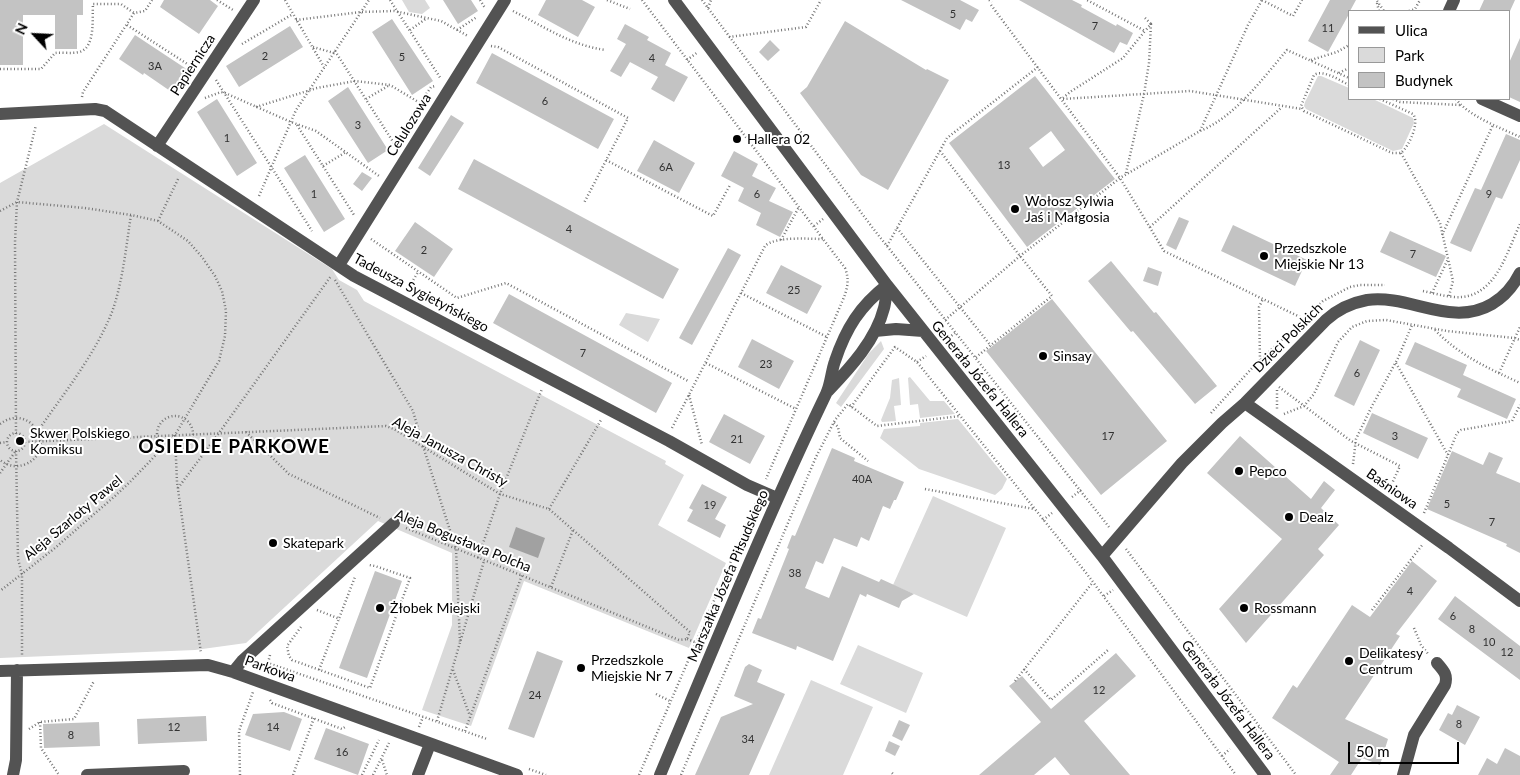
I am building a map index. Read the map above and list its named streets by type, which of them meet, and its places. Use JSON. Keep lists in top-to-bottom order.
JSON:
{
  "streets": {
    "street": [
      "Papiernicza",
      "Celulozowa",
      "Tadeusza Sygietyńskiego",
      "Dzieci Polskich",
      "Generała Józefa Hallera",
      "Baśniowa",
      "Marszałka Józefa Piłsudskiego",
      "Parkowa"
    ],
    "path": ["Aleja Janusza Christy", "Aleja Szarloty Pawel", "Aleja Bogusława Polcha"]
  },
  "crossings": [
    ["Papiernicza", "Tadeusza Sygietyńskiego"],
    ["Celulozowa", "Tadeusza Sygietyńskiego"],
    ["Tadeusza Sygietyńskiego", "Marszałka Józefa Piłsudskiego"],
    ["Dzieci Polskich", "Generała Józefa Hallera"],
    ["Dzieci Polskich", "Baśniowa"],
    ["Generała Józefa Hallera", "Marszałka Józefa Piłsudskiego"],
    ["Aleja Janusza Christy", "Aleja Szarloty Pawel"],
    ["Aleja Janusza Christy", "Aleja Bogusława Polcha"]
  ],
  "districts": ["OSIEDLE PARKOWE"],
  "places": [
    "Hallera 02",
    "Wołosz Sylwia Jaś i Małgosia",
    "Przedszkole Miejskie Nr 13",
    "Sinsay",
    "Skwer Polskiego Komiksu",
    "Pepco",
    "Dealz",
    "Skatepark",
    "Żłobek Miejski",
    "Rossmann",
    "Delikatesy Centrum",
    "Przedszkole Miejskie Nr 7"
  ],
  "house_numbers": [
    "5",
    "7",
    "11",
    "2",
    "5",
    "4",
    "3A",
    "6",
    "3",
    "1",
    "13",
    "6A",
    "1",
    "6",
    "9",
    "4",
    "2",
    "7",
    "25",
    "7",
    "23",
    "6",
    "17",
    "3",
    "21",
    "40A",
    "5",
    "19",
    "7",
    "38",
    "4",
    "6",
    "8",
    "10",
    "12",
    "12",
    "24",
    "8",
    "12",
    "14",
    "8",
    "34",
    "16"
  ],
  "legend": ["Ulica", "Park", "Budynek"],
  "scale_bar": "50 m",
  "north": "top left"
}
